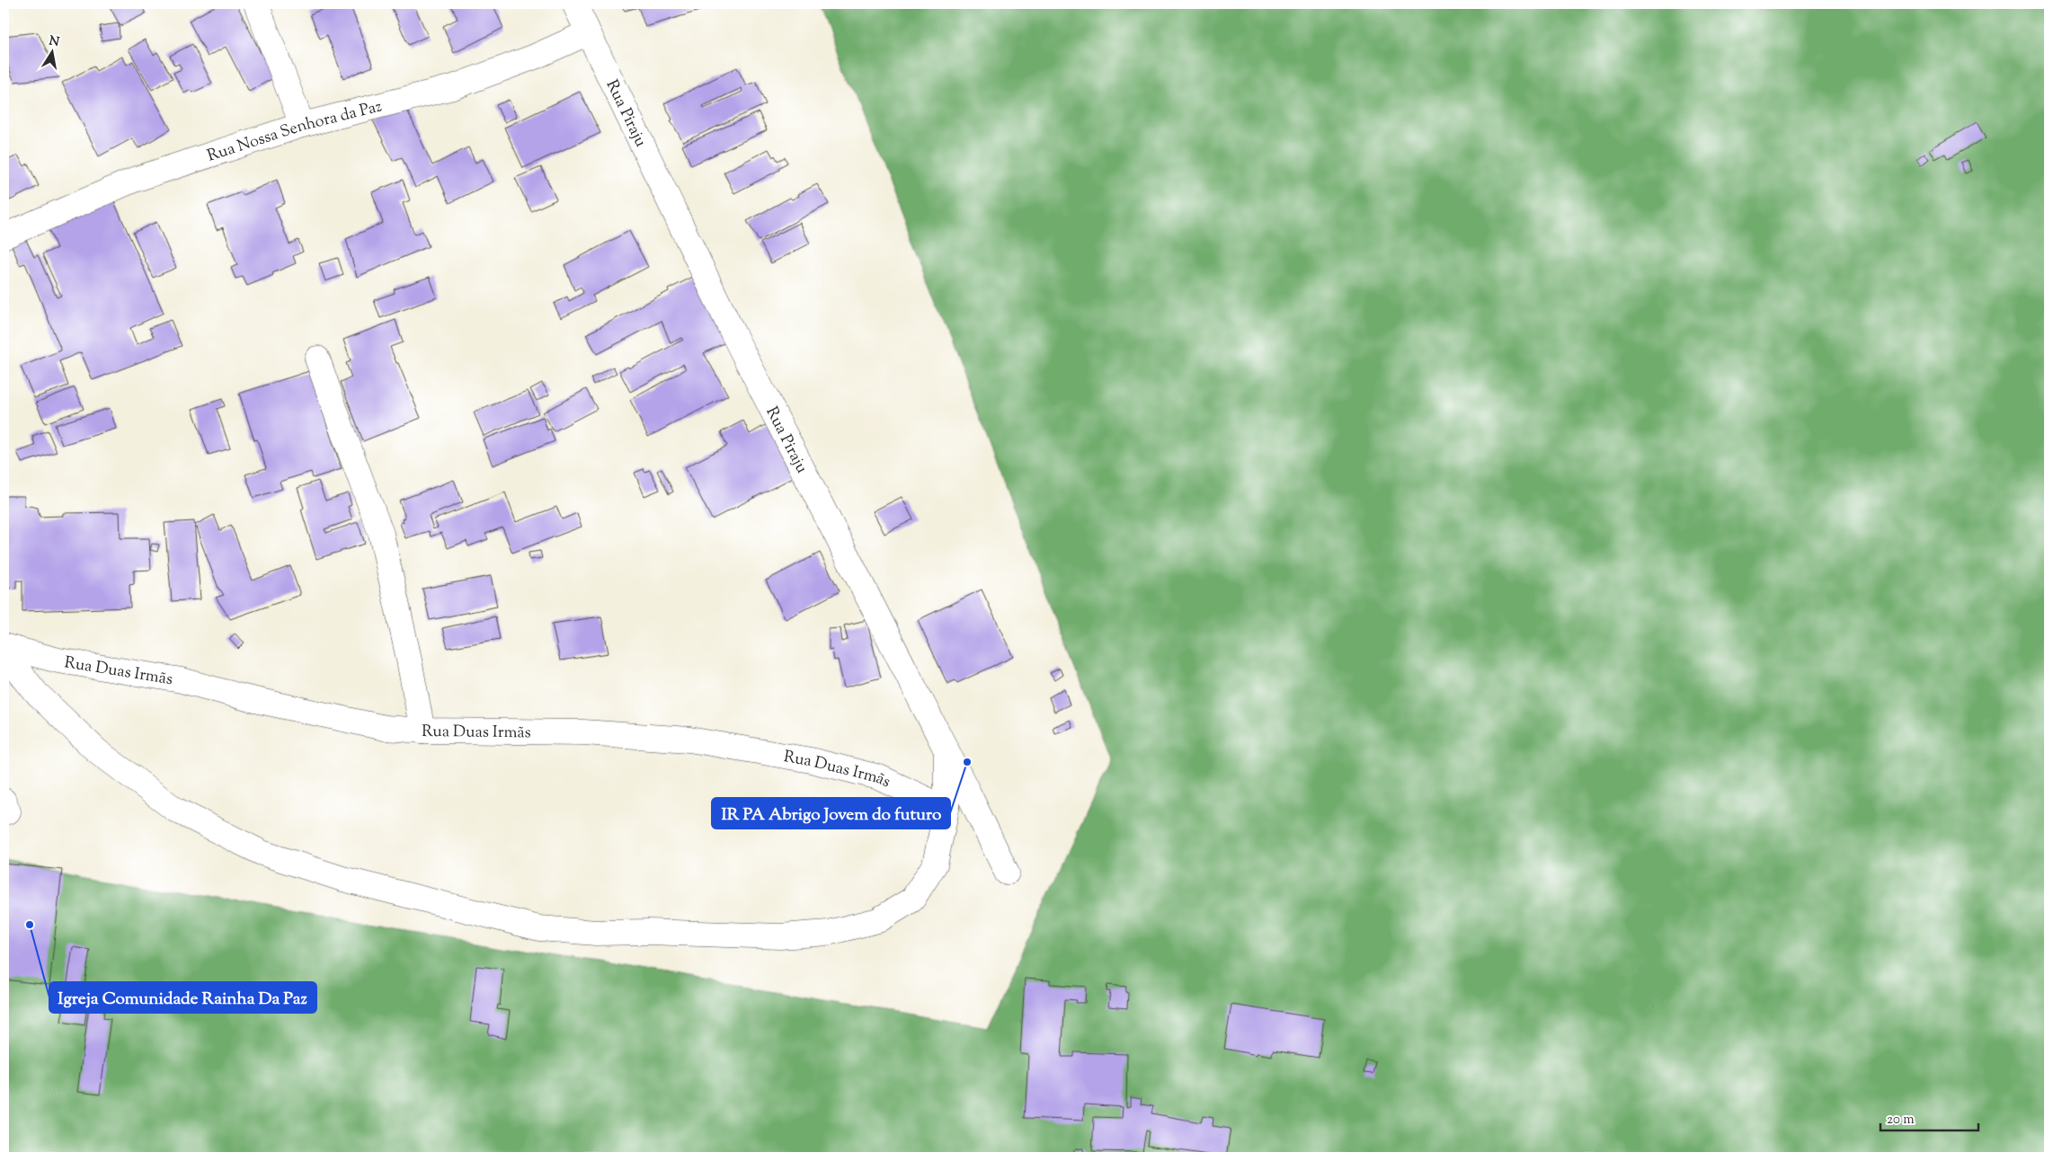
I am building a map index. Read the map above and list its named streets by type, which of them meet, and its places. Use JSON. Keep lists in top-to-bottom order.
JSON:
{
  "streets": {
    "street": ["Rua Piraju", "Rua Nossa Senhora da Paz", "Rua Duas Irmãs"]
  },
  "crossings": [
    ["Rua Piraju", "Rua Nossa Senhora da Paz"]
  ],
  "places": ["IR PA Abrigo Jovem do futuro", "Igreja Comunidade Rainha Da Paz"],
  "scale_bar": "20 m",
  "north": "top"
}
